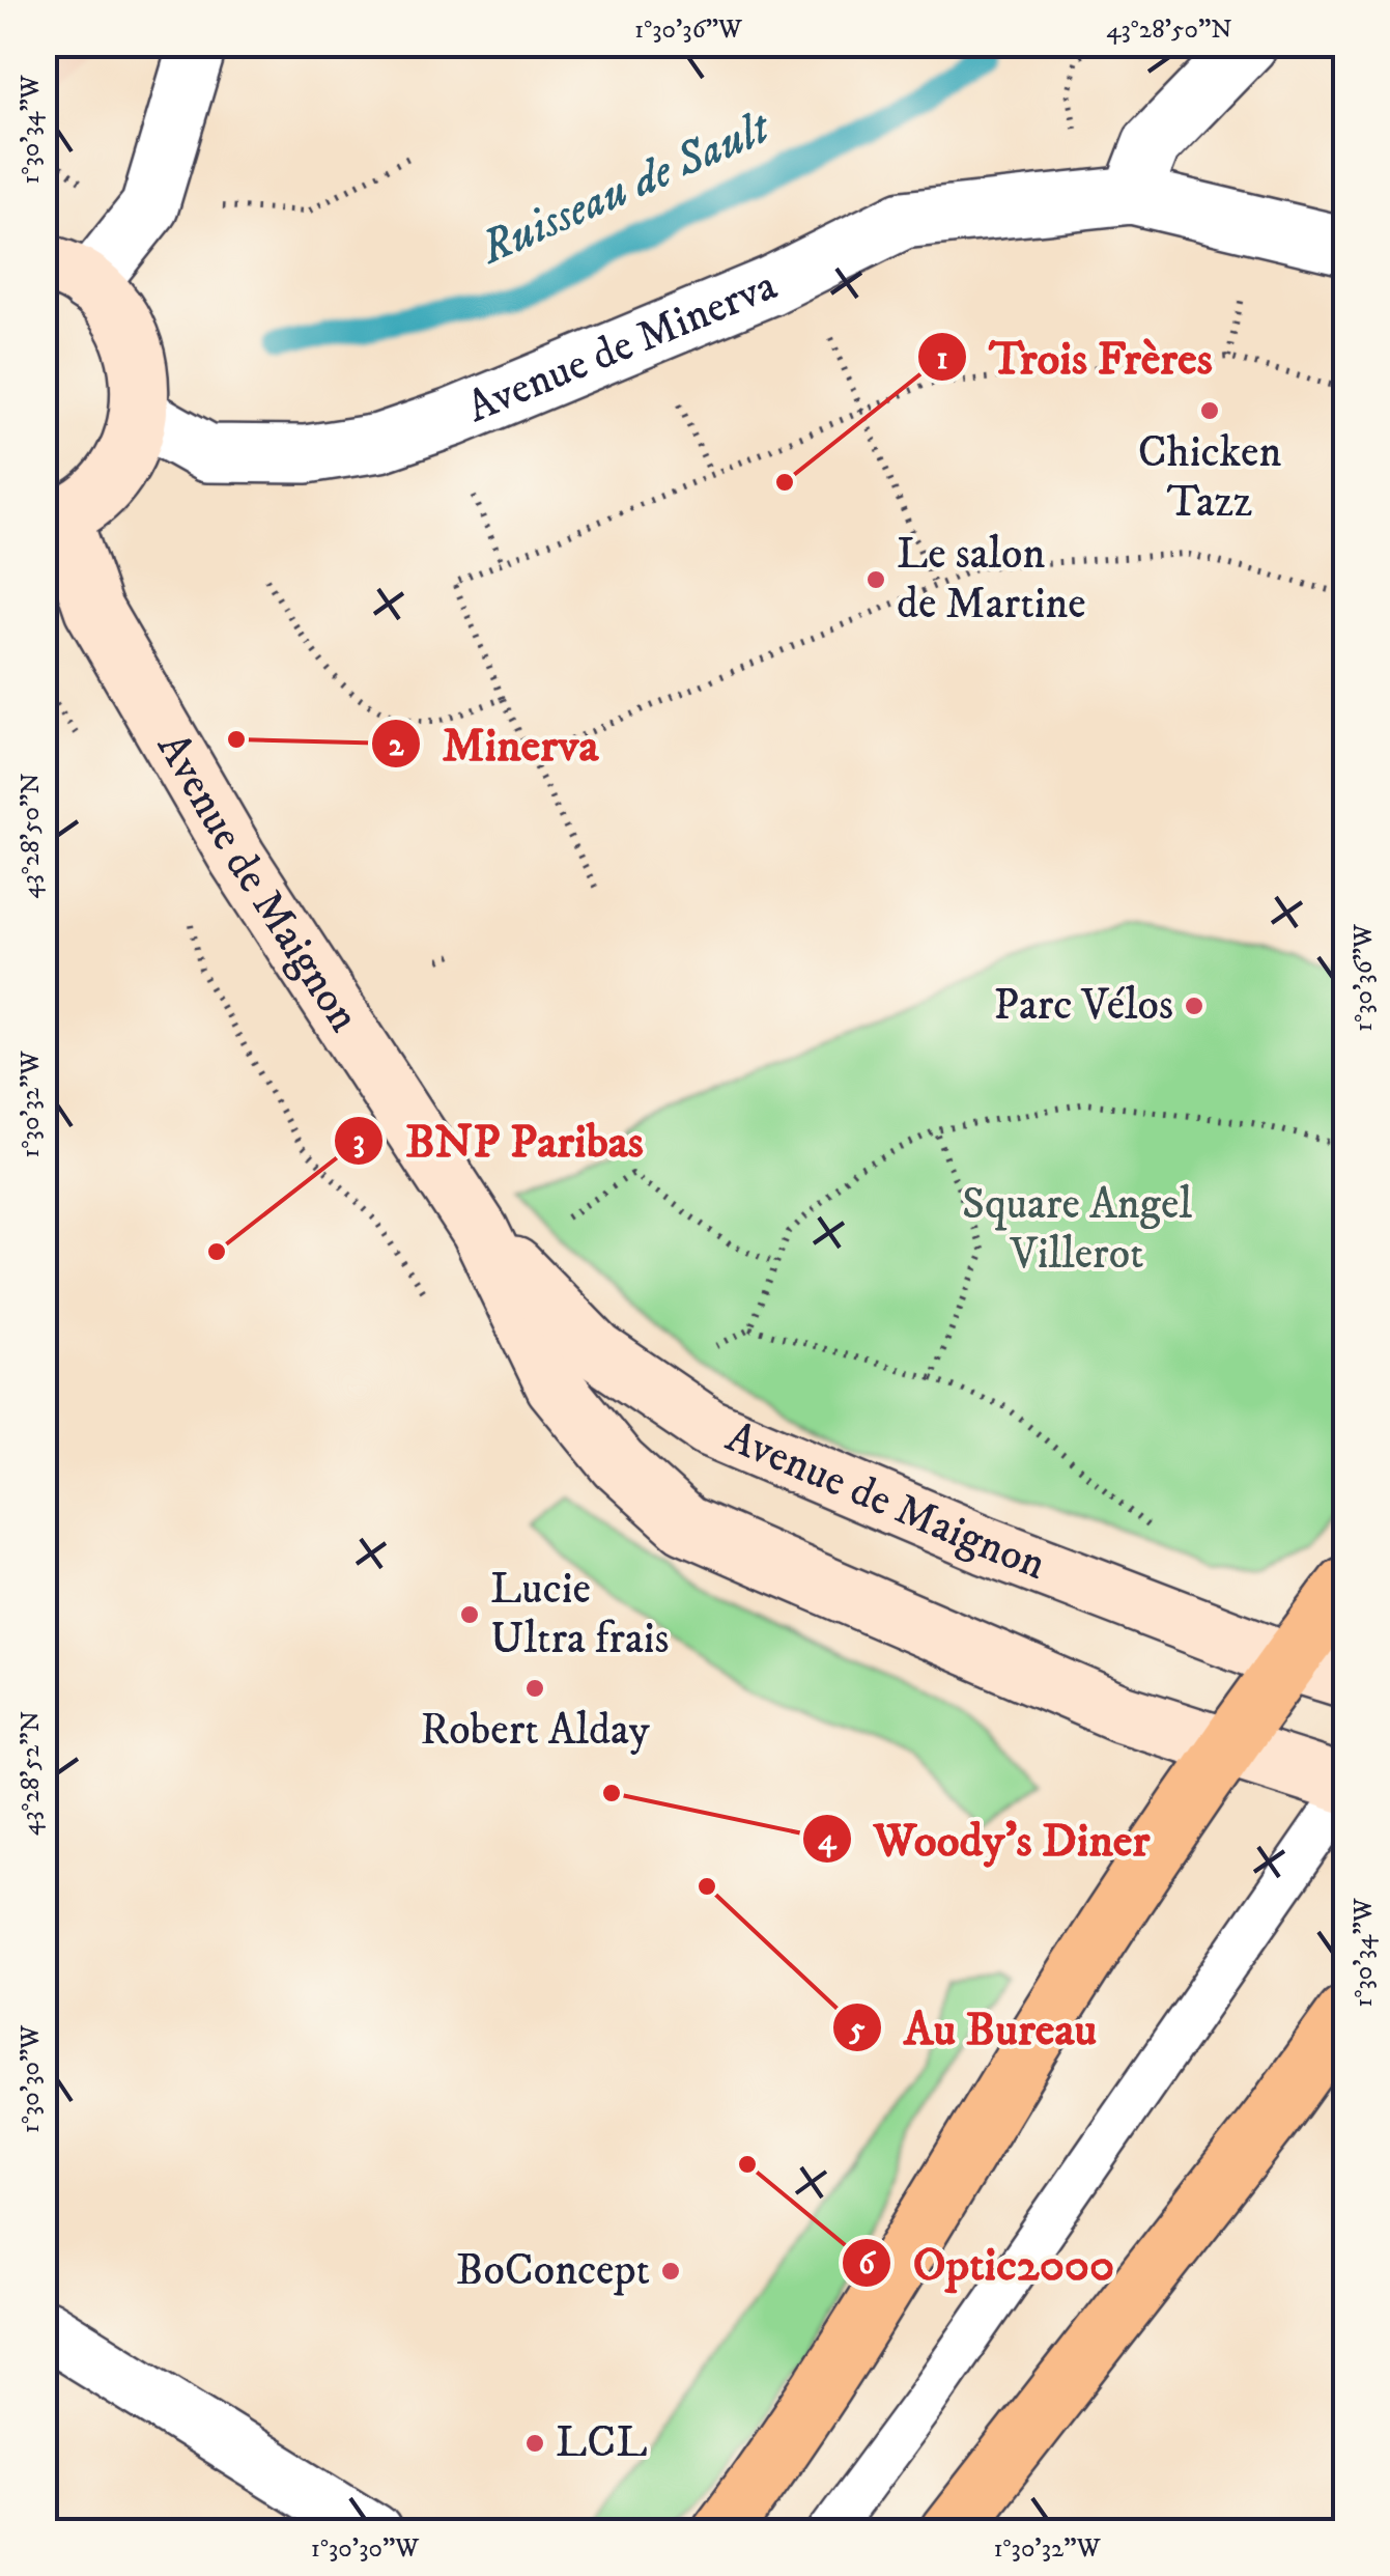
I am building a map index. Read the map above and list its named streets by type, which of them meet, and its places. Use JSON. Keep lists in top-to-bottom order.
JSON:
{
  "streets": {
    "street": ["Avenue de Minerva", "Avenue de Maignon"]
  },
  "water": ["Ruisseau de Sault"],
  "parks": ["Square Angel Villerot"],
  "places": [
    "Chicken Tazz",
    "Trois Frères",
    "Le salon de Martine",
    "Minerva",
    "Parc Vélos",
    "BNP Paribas",
    "Lucie Ultra frais",
    "Robert Alday",
    "Woody's Diner",
    "Au Bureau",
    "Optic2000",
    "BoConcept",
    "LCL"
  ],
  "coordinates": [
    "1°30'36\"W",
    "43°28'50\"N",
    "1°30'34\"W",
    "1°30'32\"W",
    "43°28'52\"N",
    "1°30'30\"W"
  ]
}
